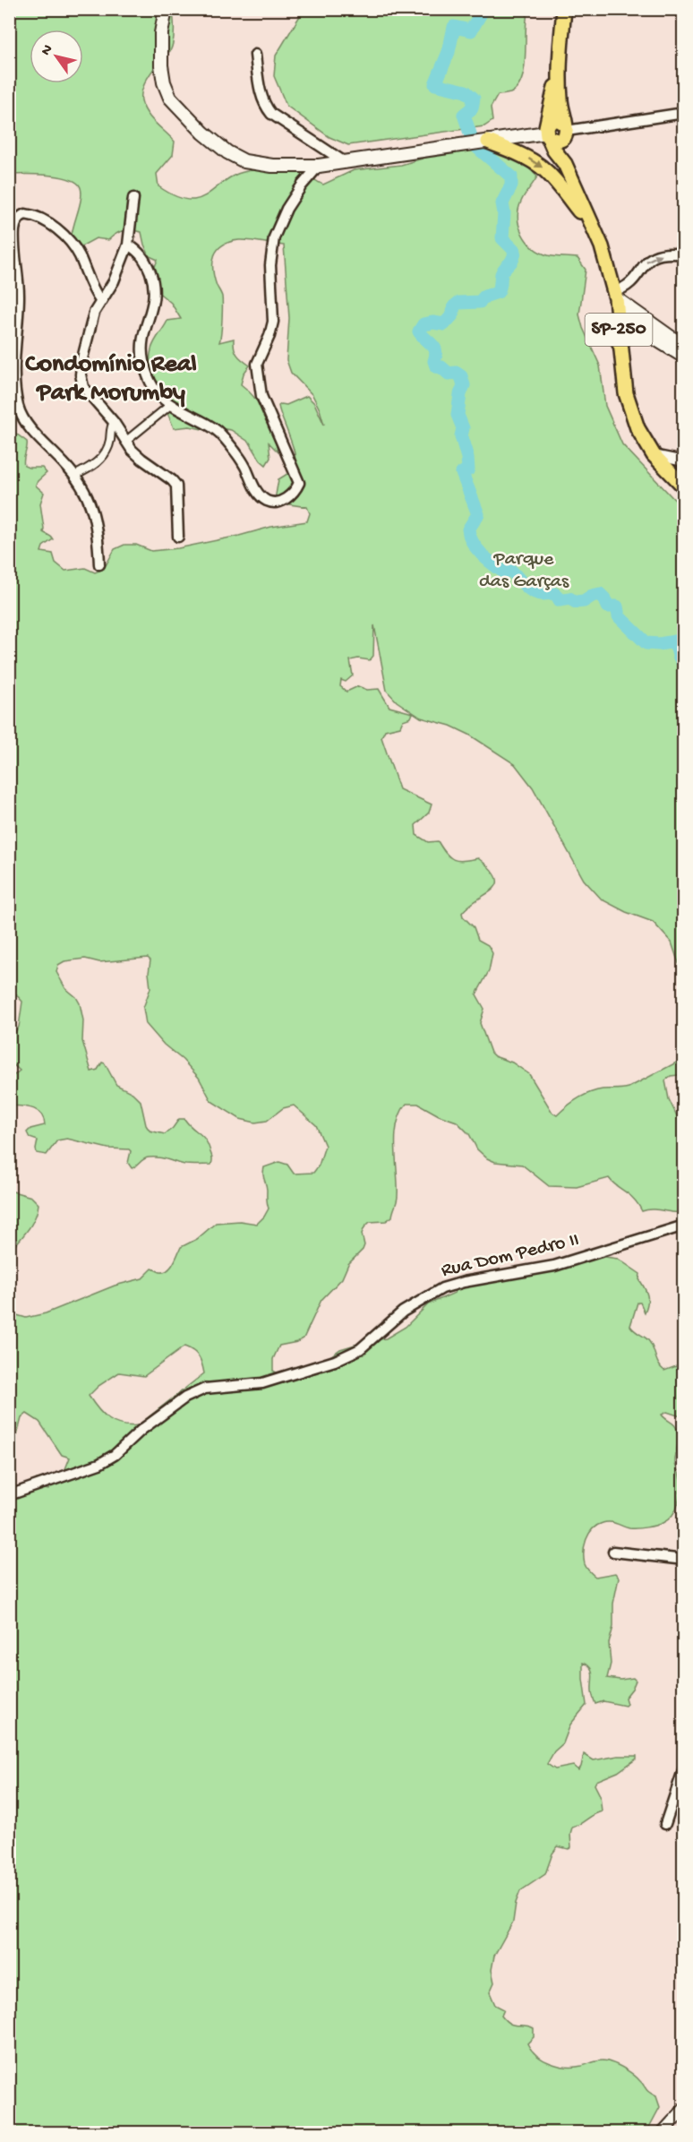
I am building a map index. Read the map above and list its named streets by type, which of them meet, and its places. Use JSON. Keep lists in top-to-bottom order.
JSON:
{
  "streets": {
    "main road": ["SP-250"],
    "street": ["Rua Dom Pedro II"]
  },
  "districts": ["Condomínio Real Park Morumby"],
  "parks": ["Parque das Garças"],
  "north": "top left"
}
